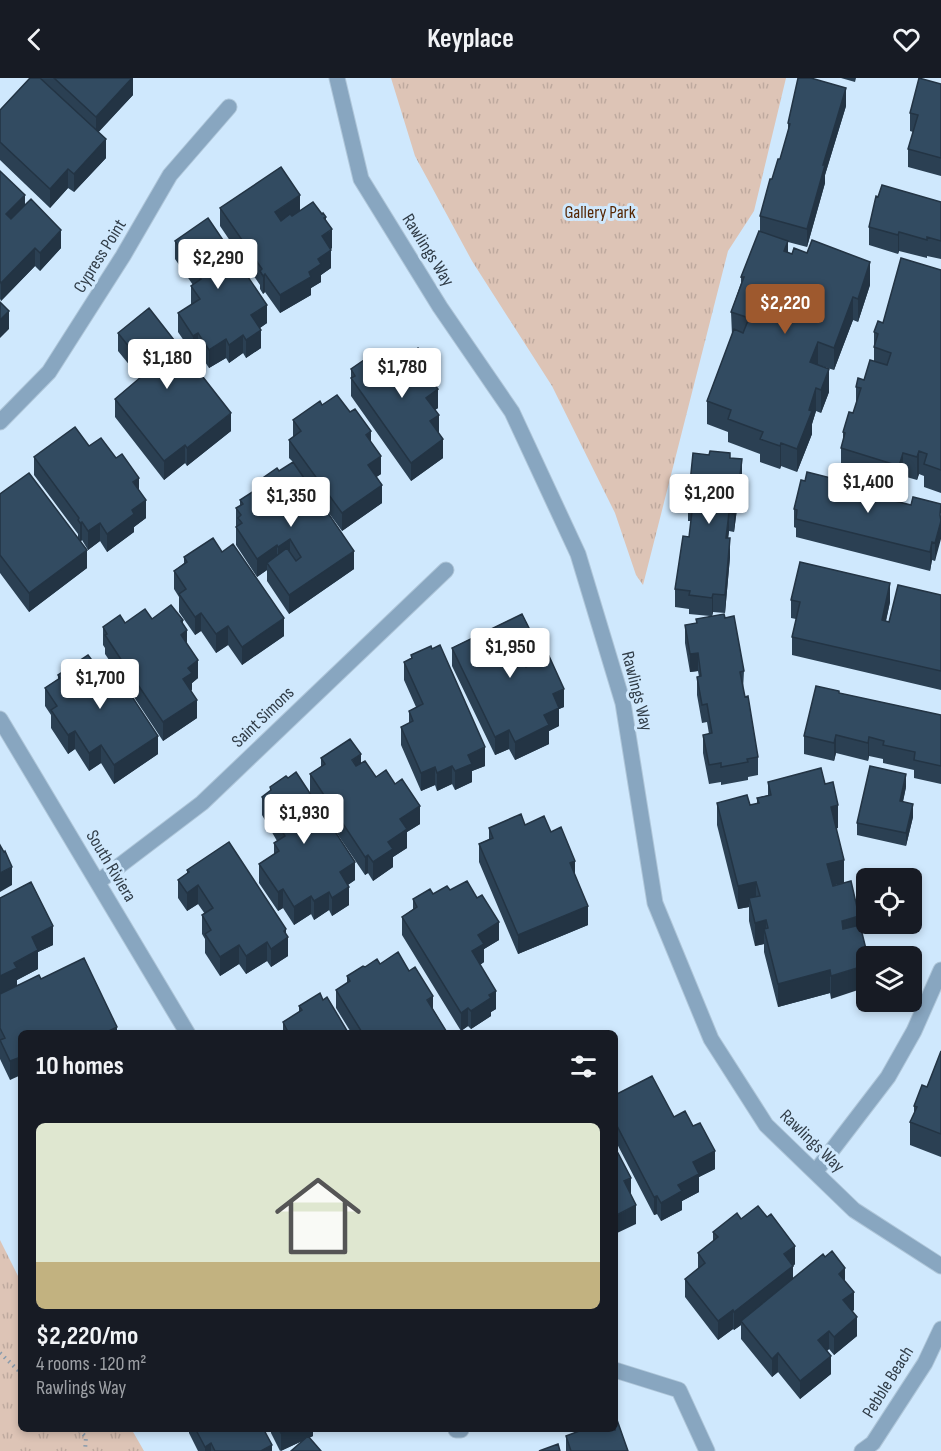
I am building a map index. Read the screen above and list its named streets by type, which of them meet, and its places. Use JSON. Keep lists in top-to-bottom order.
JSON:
{
  "streets": {
    "street": [
      "Rawlings Way",
      "Cypress Point",
      "Saint Simons",
      "South Riviera",
      "Pebble Beach"
    ]
  },
  "crossings": [
    ["Saint Simons", "South Riviera"]
  ],
  "parks": ["Gallery Park"],
  "page": {
    "header": "Keyplace",
    "price": [
      "$2,290",
      "$2,220",
      "$1,180",
      "$1,780",
      "$1,400",
      "$1,200",
      "$1,350",
      "$1,950",
      "$1,700",
      "$1,930"
    ],
    "heading": "10 homes",
    "list": [
      {
        "name": "$2,220/mo",
        "note": "4 rooms · 120 m² · Rawlings Way"
      }
    ]
  }
}
